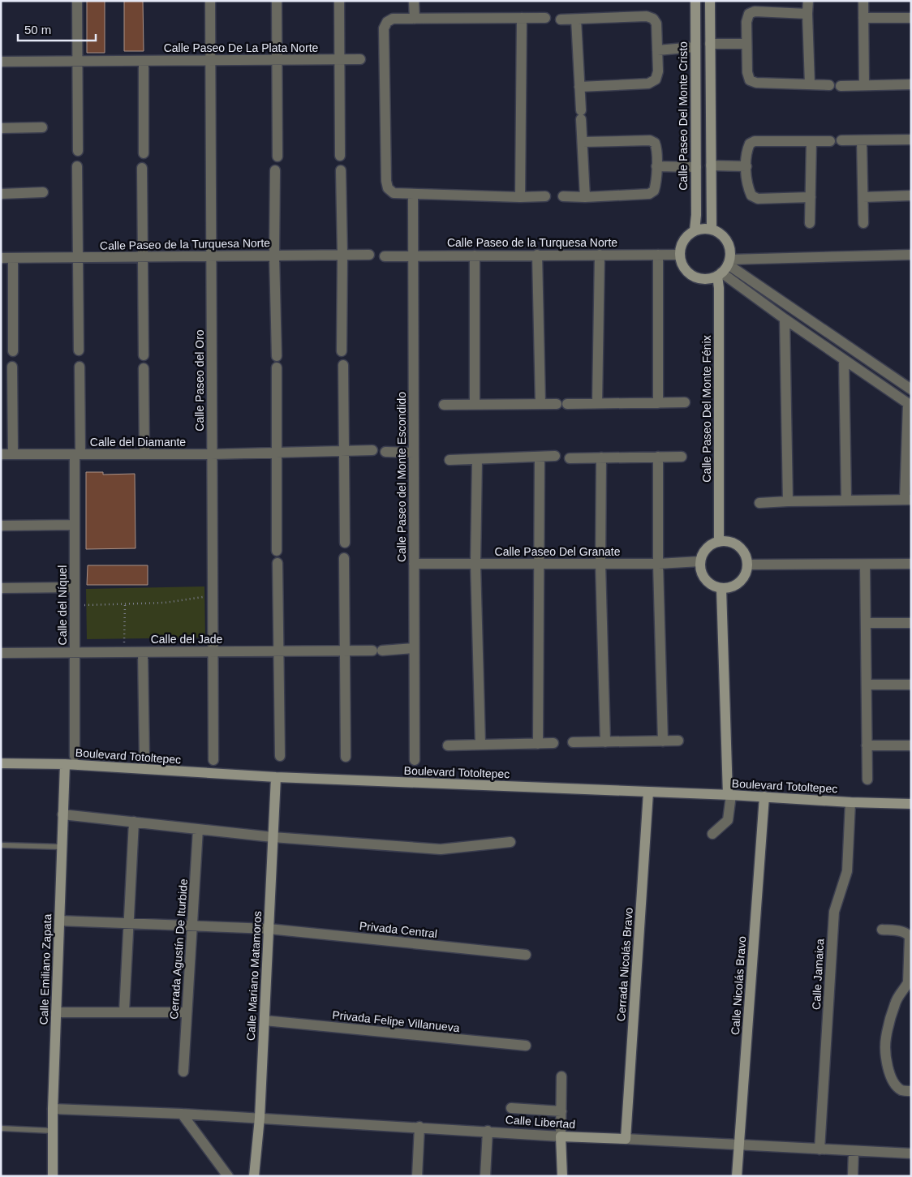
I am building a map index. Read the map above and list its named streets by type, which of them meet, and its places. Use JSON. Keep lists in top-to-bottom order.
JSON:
{
  "streets": {
    "main road": [
      "Calle Paseo Del Monte Cristo",
      "Calle Paseo Del Monte Fénix",
      "Boulevard Totoltepec",
      "Cerrada Nicolás Bravo",
      "Calle Emiliano Zapata",
      "Calle Mariano Matamoros",
      "Calle Nicolás Bravo",
      "Calle Libertad"
    ],
    "street": [
      "Calle Paseo De La Plata Norte",
      "Calle Paseo de la Turquesa Norte",
      "Calle Paseo del Oro",
      "Calle del Diamante",
      "Calle Paseo del Monte Escondido",
      "Calle Paseo Del Granate",
      "Calle del Níquel",
      "Calle del Jade",
      "Privada Central",
      "Cerrada Agustín De Iturbide",
      "Calle Jamaica",
      "Privada Felipe Villanueva"
    ]
  },
  "crossings": [
    ["Calle Paseo De La Plata Norte", "Calle Paseo del Oro"],
    ["Calle Paseo Del Monte Cristo", "Calle Paseo de la Turquesa Norte"],
    ["Calle Paseo Del Monte Cristo", "Calle Paseo Del Monte Fénix"],
    ["Calle Paseo de la Turquesa Norte", "Calle Paseo del Oro"],
    ["Calle Paseo de la Turquesa Norte", "Calle Paseo Del Monte Fénix"],
    ["Calle Paseo de la Turquesa Norte", "Calle Paseo del Monte Escondido"],
    ["Calle Paseo del Oro", "Calle del Diamante"],
    ["Calle Paseo del Oro", "Calle del Jade"],
    ["Calle Paseo Del Monte Fénix", "Calle Paseo Del Granate"],
    ["Calle del Diamante", "Calle del Níquel"],
    ["Calle Paseo del Monte Escondido", "Calle Paseo Del Granate"],
    ["Calle Paseo del Monte Escondido", "Calle del Jade"],
    ["Calle del Níquel", "Calle del Jade"],
    ["Boulevard Totoltepec", "Cerrada Nicolás Bravo"],
    ["Boulevard Totoltepec", "Calle Emiliano Zapata"],
    ["Boulevard Totoltepec", "Calle Jamaica"],
    ["Boulevard Totoltepec", "Calle Mariano Matamoros"],
    ["Boulevard Totoltepec", "Calle Nicolás Bravo"],
    ["Privada Central", "Cerrada Agustín De Iturbide"],
    ["Privada Central", "Calle Emiliano Zapata"],
    ["Privada Central", "Calle Mariano Matamoros"],
    ["Cerrada Nicolás Bravo", "Calle Libertad"],
    ["Calle Emiliano Zapata", "Calle Libertad"],
    ["Calle Jamaica", "Calle Libertad"],
    ["Calle Mariano Matamoros", "Privada Felipe Villanueva"],
    ["Calle Mariano Matamoros", "Calle Libertad"],
    ["Calle Nicolás Bravo", "Calle Libertad"]
  ],
  "scale_bar": "50 m"
}
